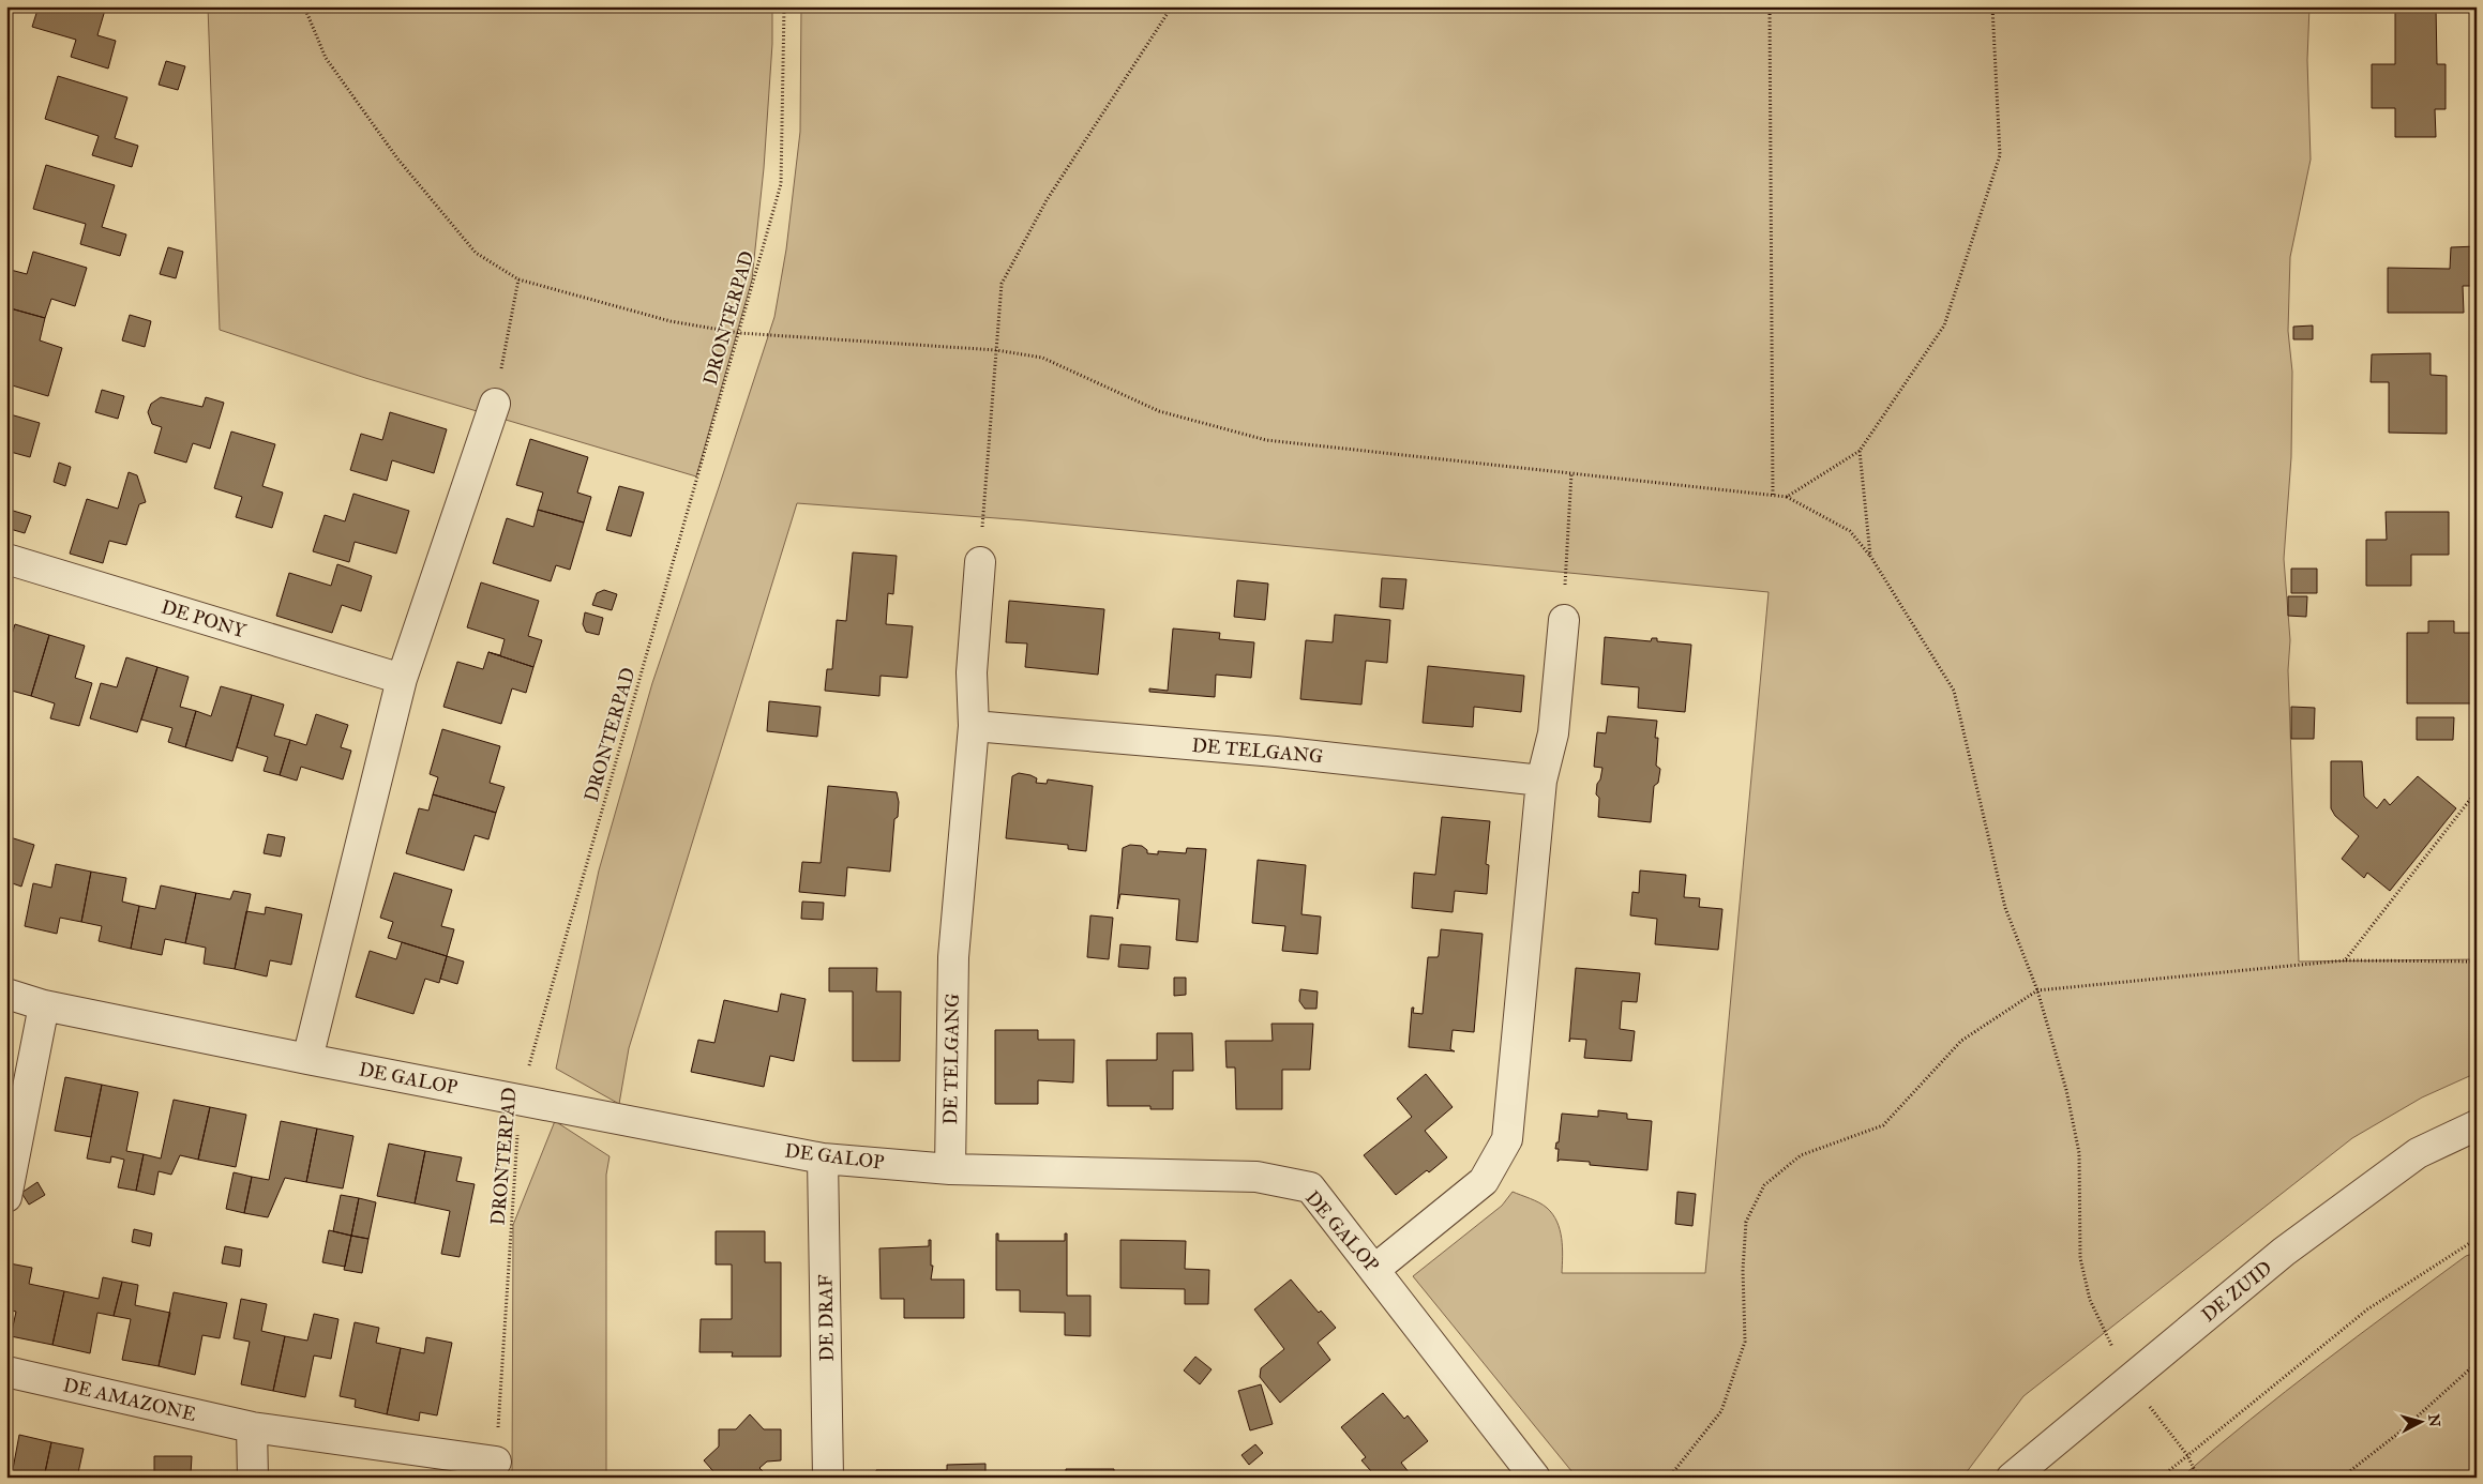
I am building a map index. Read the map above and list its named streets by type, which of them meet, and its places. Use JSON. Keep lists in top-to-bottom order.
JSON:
{
  "streets": {
    "street": [
      "DE PONY",
      "DE TELGANG",
      "DE GALOP",
      "DE ZUID",
      "DE DRAF",
      "DE AMAZONE"
    ],
    "path": ["DRONTERPAD"]
  },
  "crossings": [
    ["DRONTERPAD", "DE GALOP"],
    ["DRONTERPAD", "DE AMAZONE"],
    ["DE TELGANG", "DE GALOP"],
    ["DE GALOP", "DE DRAF"]
  ],
  "north": "right"
}
